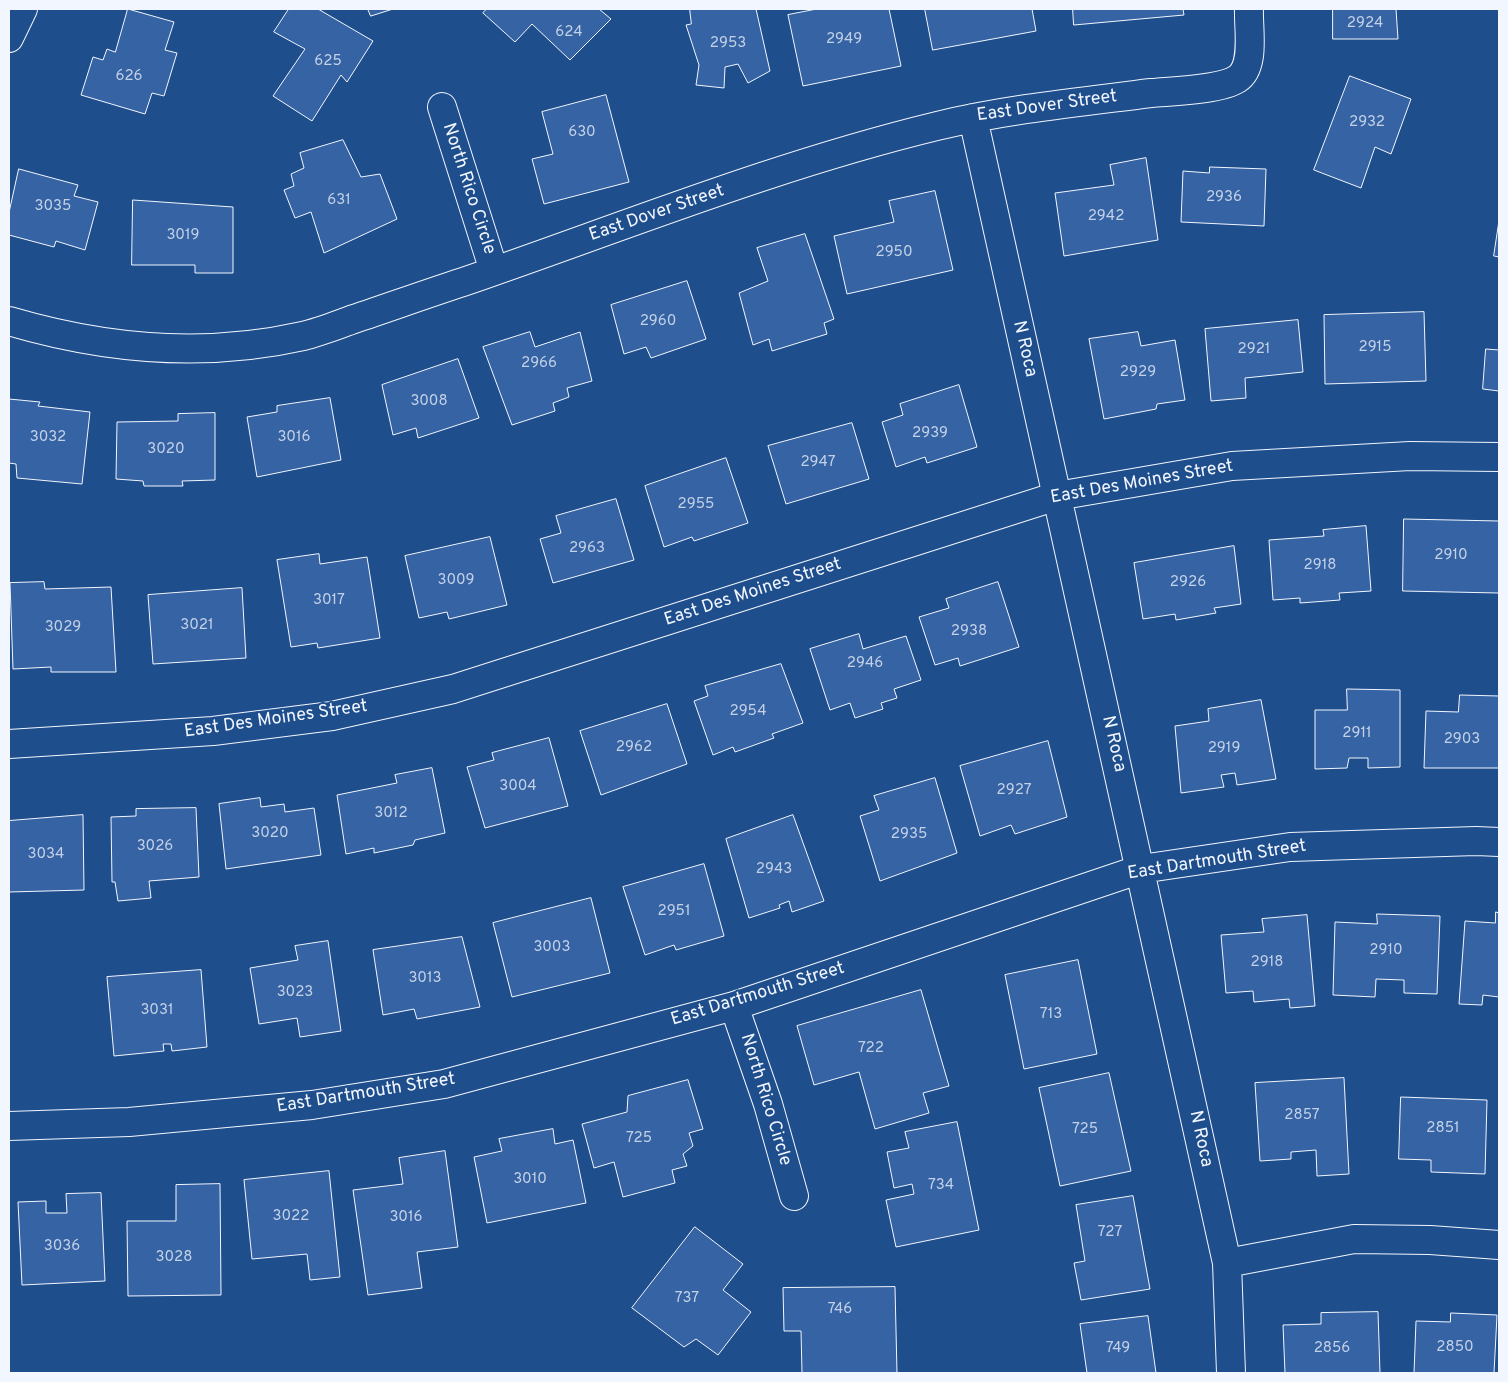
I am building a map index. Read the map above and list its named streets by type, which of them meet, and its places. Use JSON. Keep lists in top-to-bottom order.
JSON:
{
  "streets": {
    "street": [
      "East Dover Street",
      "North Rico Circle",
      "N Roca",
      "East Des Moines Street",
      "East Dartmouth Street"
    ]
  },
  "crossings": [
    ["East Dover Street", "North Rico Circle"],
    ["East Dover Street", "N Roca"],
    ["North Rico Circle", "East Dartmouth Street"],
    ["N Roca", "East Des Moines Street"],
    ["N Roca", "East Dartmouth Street"]
  ],
  "house_numbers": [
    "2924",
    "624",
    "2949",
    "2953",
    "625",
    "626",
    "2932",
    "630",
    "2936",
    "631",
    "3035",
    "2942",
    "3019",
    "2950",
    "2960",
    "2915",
    "2921",
    "2966",
    "2929",
    "3008",
    "2939",
    "3032",
    "3016",
    "3020",
    "2947",
    "2955",
    "2963",
    "2910",
    "2918",
    "3009",
    "2926",
    "3017",
    "3021",
    "3029",
    "2938",
    "2946",
    "2954",
    "2911",
    "2903",
    "2962",
    "2919",
    "3004",
    "2927",
    "3012",
    "3020",
    "2935",
    "3026",
    "3034",
    "2943",
    "2951",
    "3003",
    "2910",
    "2918",
    "3013",
    "3023",
    "3031",
    "713",
    "722",
    "2857",
    "2851",
    "725",
    "725",
    "3010",
    "734",
    "3022",
    "3016",
    "727",
    "3036",
    "3028",
    "737",
    "746",
    "2850",
    "749",
    "2856"
  ]
}
